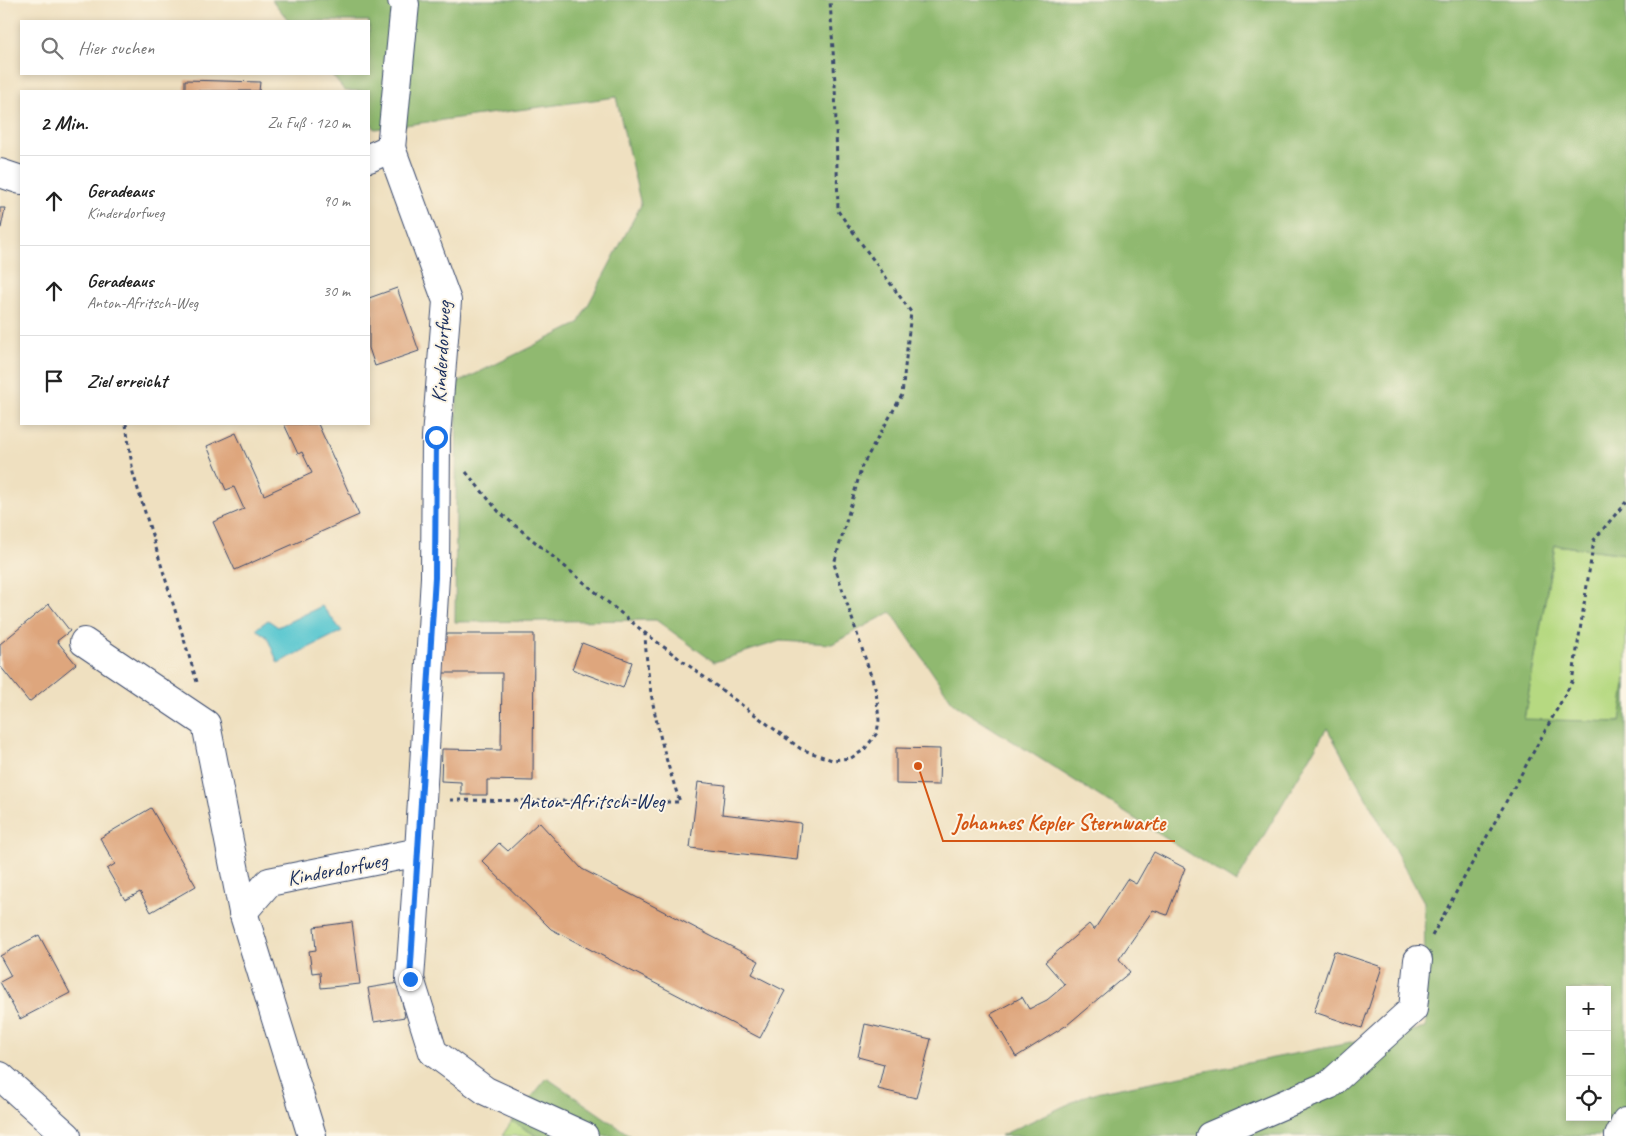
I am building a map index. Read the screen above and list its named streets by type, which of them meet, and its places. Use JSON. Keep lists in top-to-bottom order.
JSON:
{
  "streets": {
    "street": ["Kinderdorfweg"],
    "path": ["Anton-Afritsch-Weg"]
  },
  "crossings": [
    ["Kinderdorfweg", "Anton-Afritsch-Weg"]
  ],
  "places": ["Johannes Kepler Sternwarte"],
  "page": {
    "search": "Hier suchen",
    "heading": ["2 Min.", "Zu Fuß · 120 m"],
    "list": [
      ["Geradeaus", "Kinderdorfweg", "90 m"],
      ["Geradeaus", "Anton-Afritsch-Weg", "30 m"],
      "Ziel erreicht"
    ],
    "map_buttons": ["+", "−"]
  }
}
